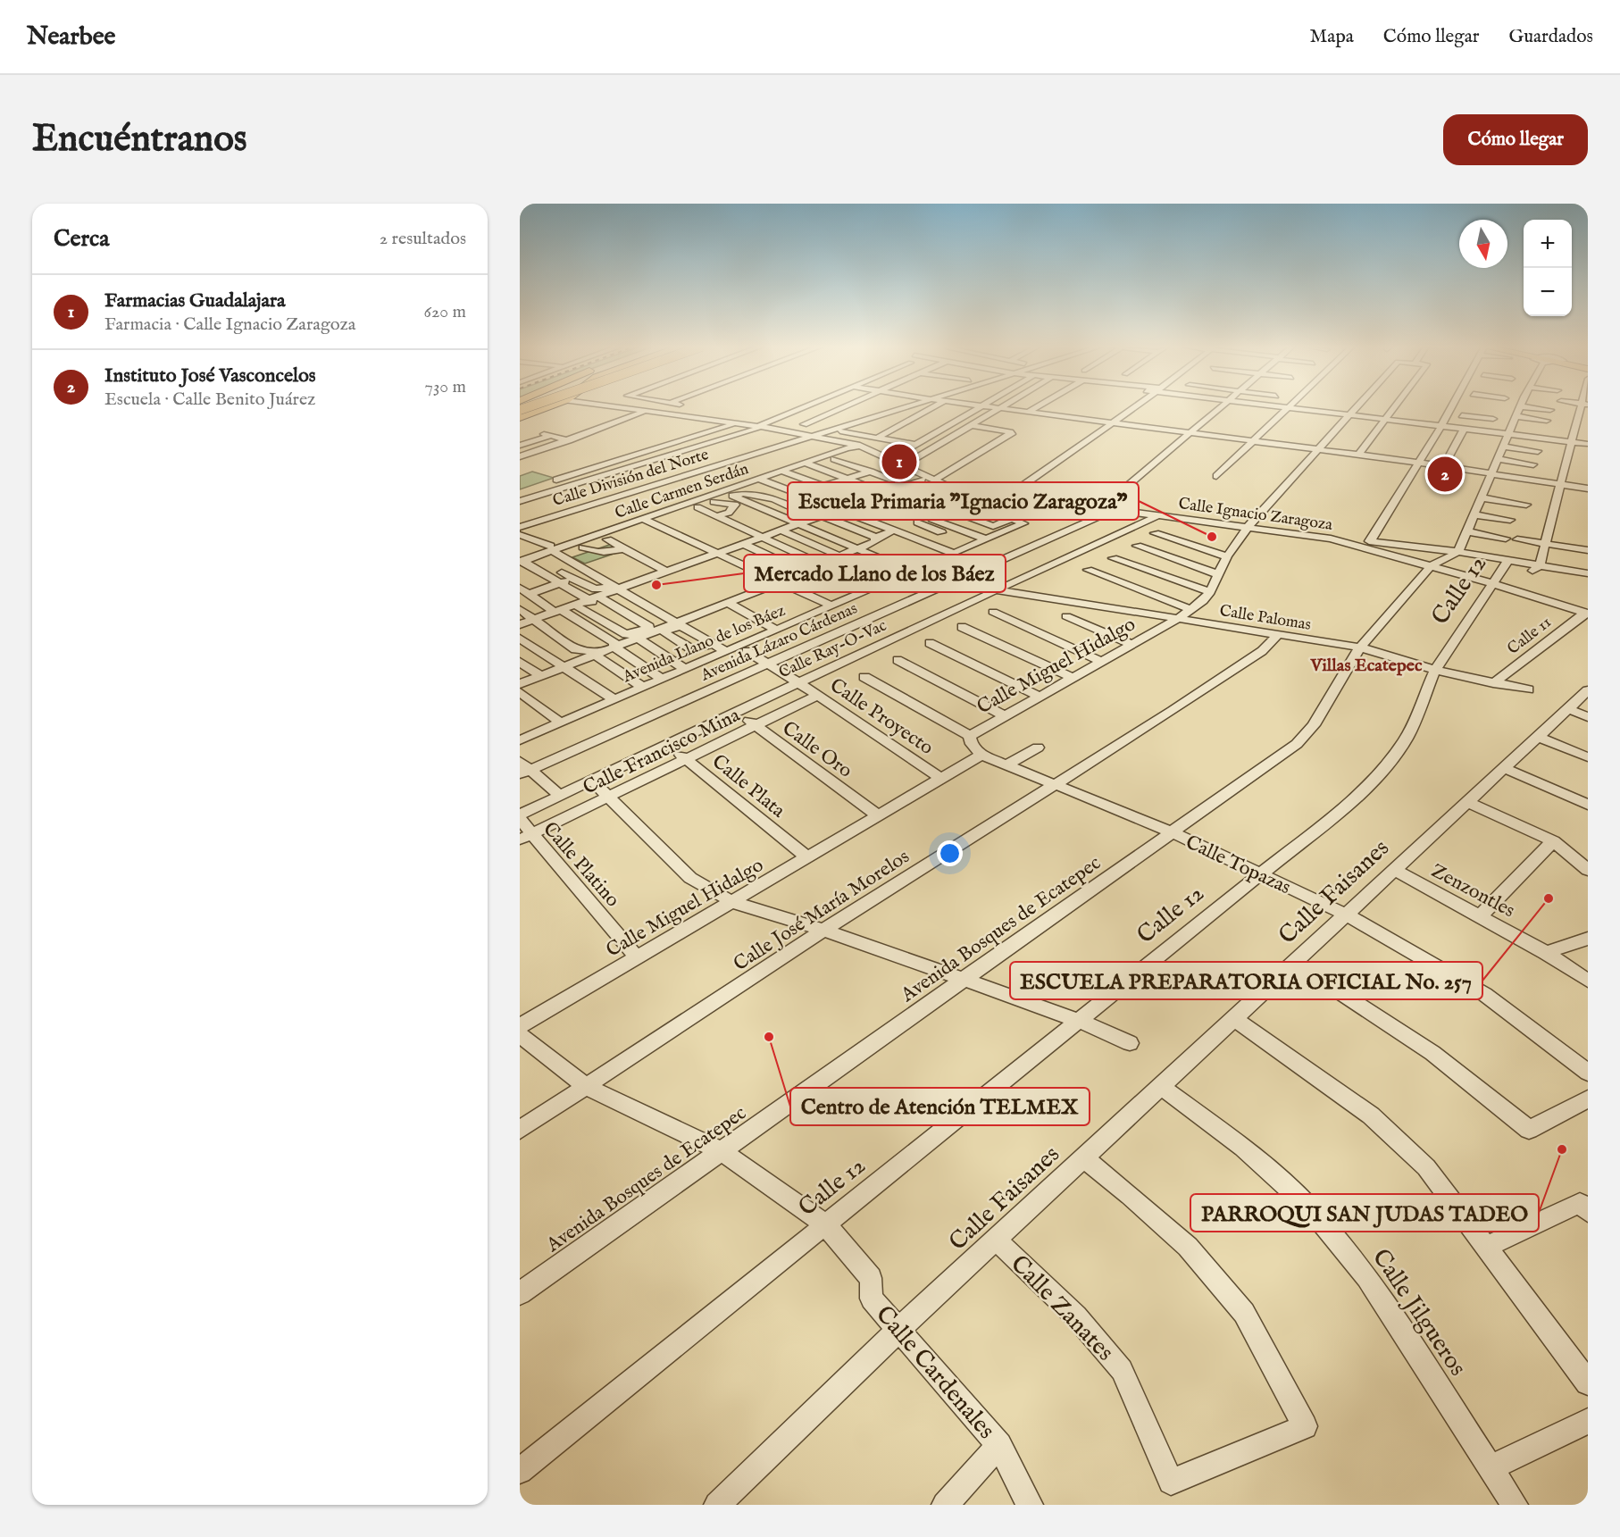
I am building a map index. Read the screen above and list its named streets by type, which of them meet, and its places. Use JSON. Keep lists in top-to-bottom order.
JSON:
{
  "streets": {
    "street": [
      "Calle División del Norte",
      "Calle Carmen Serdán",
      "Calle Ignacio Zaragoza",
      "Calle 12",
      "Calle Palomas",
      "Calle 11",
      "Avenida Lázaro Cárdenas",
      "Avenida Llano de los Báez",
      "Calle Ray-O-Vac",
      "Calle Miguel Hidalgo",
      "Calle Proyecto",
      "Calle Oro",
      "Calle Francisco Mina",
      "Calle Plata",
      "Calle Platino",
      "Calle Topazas",
      "Zenzontles",
      "Calle Faisanes",
      "Calle José María Morelos",
      "Avenida Bosques de Ecatepec",
      "Calle Zanates",
      "Calle Jilgueros",
      "Calle Cardenales"
    ]
  },
  "crossings": [
    ["Calle División del Norte", "Calle Ignacio Zaragoza"],
    ["Calle Carmen Serdán", "Calle Ignacio Zaragoza"],
    ["Calle Ignacio Zaragoza", "Calle 12"],
    ["Calle Ignacio Zaragoza", "Calle 11"],
    ["Calle Ignacio Zaragoza", "Avenida Lázaro Cárdenas"],
    ["Calle Ignacio Zaragoza", "Calle Ray-O-Vac"],
    ["Calle Ignacio Zaragoza", "Calle Miguel Hidalgo"],
    ["Calle Ignacio Zaragoza", "Avenida Bosques de Ecatepec"],
    ["Calle 12", "Calle Palomas"],
    ["Calle 12", "Calle Topazas"],
    ["Calle 12", "Calle Cardenales"],
    ["Calle Palomas", "Calle 11"],
    ["Calle Palomas", "Calle Ray-O-Vac"],
    ["Calle Palomas", "Calle Miguel Hidalgo"],
    ["Calle Palomas", "Calle José María Morelos"],
    ["Calle Palomas", "Avenida Bosques de Ecatepec"],
    ["Avenida Lázaro Cárdenas", "Calle Proyecto"],
    ["Calle Ray-O-Vac", "Calle Proyecto"],
    ["Calle Ray-O-Vac", "Calle Oro"],
    ["Calle Ray-O-Vac", "Calle Plata"],
    ["Calle Miguel Hidalgo", "Calle Proyecto"],
    ["Calle Miguel Hidalgo", "Calle Oro"],
    ["Calle Miguel Hidalgo", "Calle Plata"],
    ["Calle Miguel Hidalgo", "Calle Platino"],
    ["Calle Miguel Hidalgo", "Calle Topazas"],
    ["Calle Proyecto", "Calle Francisco Mina"],
    ["Calle Oro", "Calle Francisco Mina"],
    ["Calle Francisco Mina", "Calle Plata"],
    ["Calle Francisco Mina", "Calle Platino"],
    ["Calle Topazas", "Calle Faisanes"],
    ["Calle Topazas", "Calle José María Morelos"],
    ["Calle Topazas", "Avenida Bosques de Ecatepec"],
    ["Zenzontles", "Calle Faisanes"],
    ["Calle Faisanes", "Calle Zanates"],
    ["Calle Faisanes", "Calle Jilgueros"],
    ["Calle Faisanes", "Calle Cardenales"],
    ["Calle José María Morelos", "Calle Cardenales"],
    ["Avenida Bosques de Ecatepec", "Calle Cardenales"]
  ],
  "districts": ["Villas Ecatepec"],
  "places": [
    "Escuela Primaria \"Ignacio Zaragoza\"",
    "Mercado Llano de los Báez",
    "ESCUELA PREPARATORIA OFICIAL No. 257",
    "Centro de Atención TELMEX",
    "PARROQUI SAN JUDAS TADEO"
  ],
  "north": "bottom",
  "page": {
    "header": "Nearbee",
    "nav": ["Mapa", "Cómo llegar", "Guardados"],
    "buttons": "Cómo llegar",
    "title": "Encuéntranos",
    "heading": ["Cerca", "2 resultados"],
    "map_buttons": ["+", "−"],
    "list": [
      {
        "mark": "1",
        "name": "Farmacias Guadalajara",
        "note": "Farmacia · Calle Ignacio Zaragoza",
        "value": "620 m"
      },
      {
        "mark": "2",
        "name": "Instituto José Vasconcelos",
        "note": "Escuela · Calle Benito Juárez",
        "value": "730 m"
      }
    ],
    "pins": ["1", "2"]
  }
}
